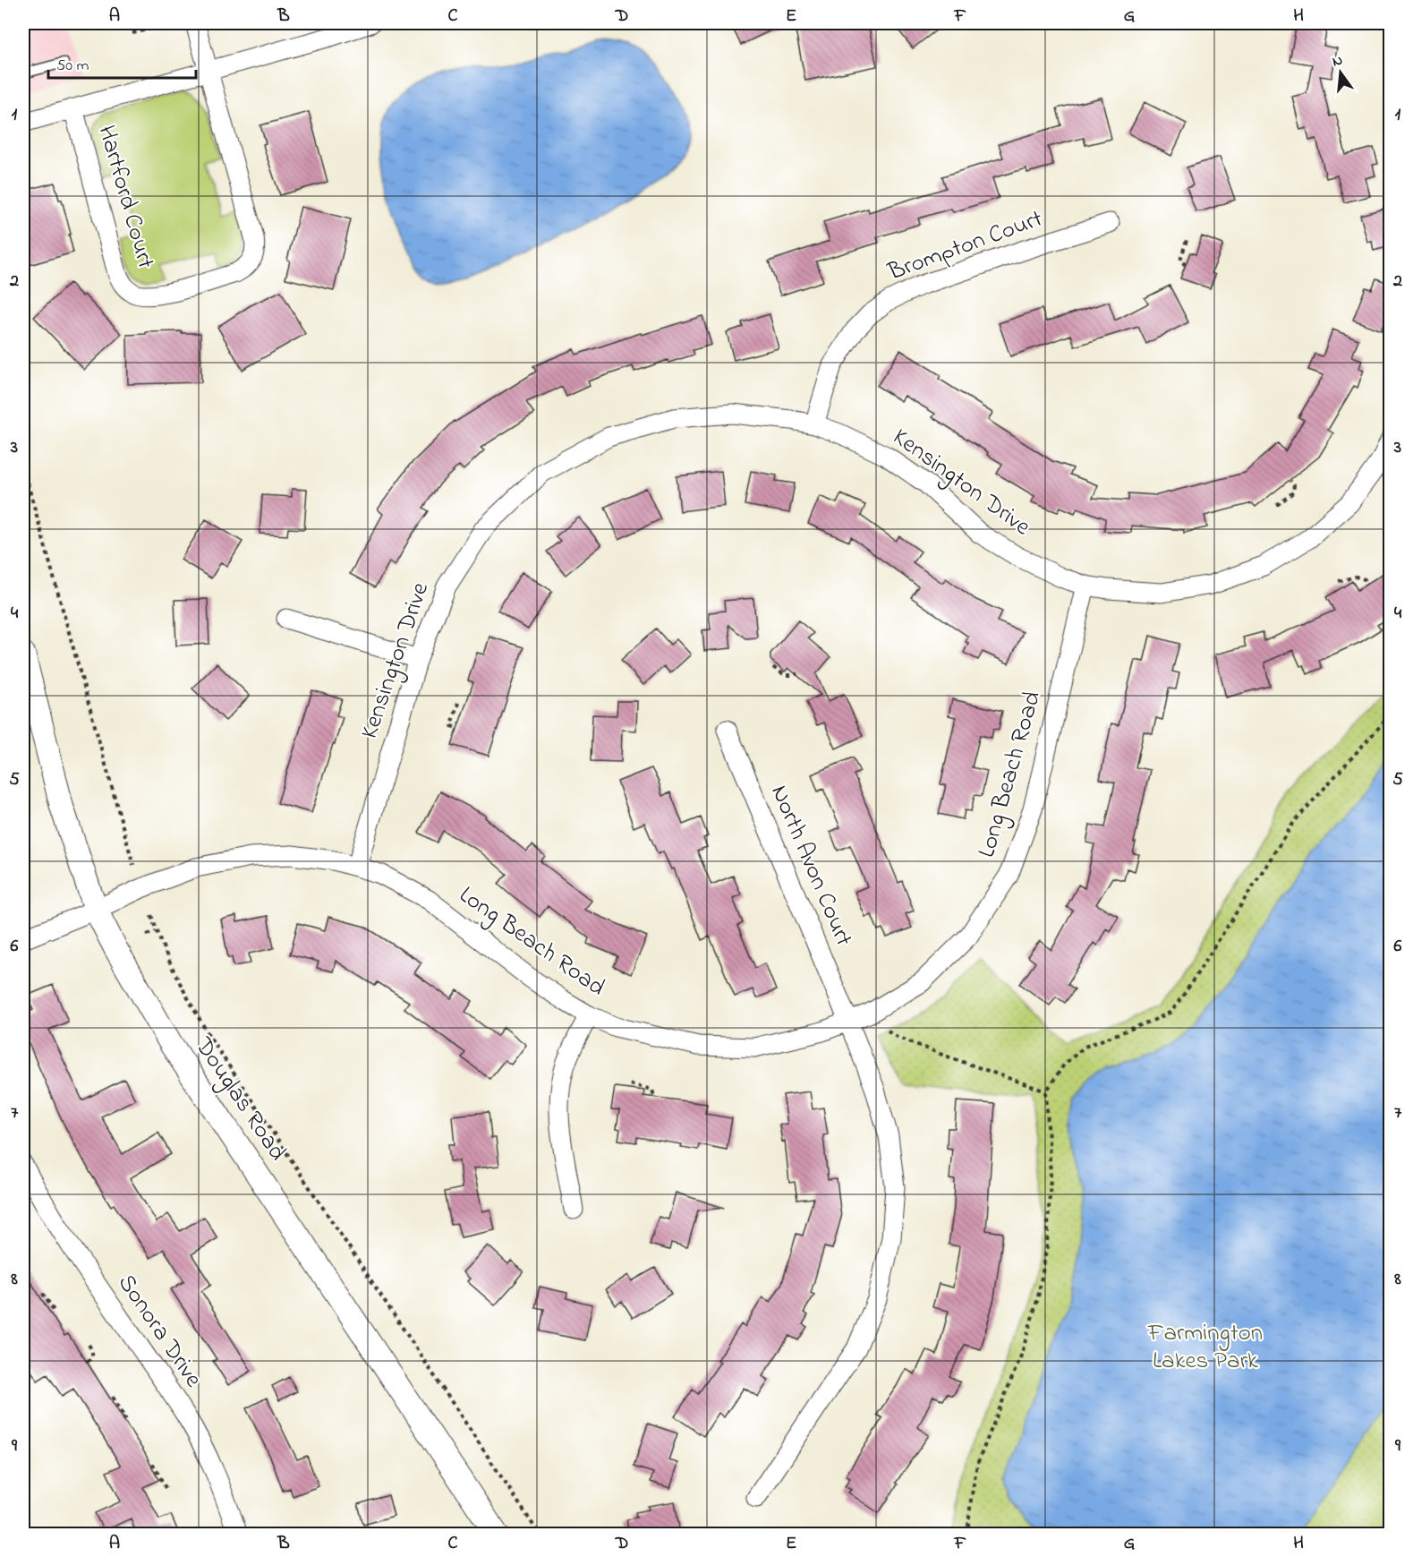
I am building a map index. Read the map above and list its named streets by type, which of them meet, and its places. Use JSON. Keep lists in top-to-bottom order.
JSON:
{
  "streets": {
    "street": [
      "Hartford Court",
      "Brompton Court",
      "Kensington Drive",
      "Long Beach Road",
      "North Avon Court",
      "Douglas Road",
      "Sonora Drive"
    ]
  },
  "crossings": [
    ["Brompton Court", "Kensington Drive"],
    ["Kensington Drive", "Long Beach Road"],
    ["Long Beach Road", "North Avon Court"],
    ["Long Beach Road", "Douglas Road"]
  ],
  "parks": ["Farmington Lakes Park"],
  "scale_bar": "50 m",
  "north": "top",
  "grid": {
    "columns": [
      "A",
      "B",
      "C",
      "D",
      "E",
      "F",
      "G",
      "H"
    ],
    "rows": [
      "1",
      "2",
      "3",
      "4",
      "5",
      "6",
      "7",
      "8",
      "9"
    ]
  }
}
